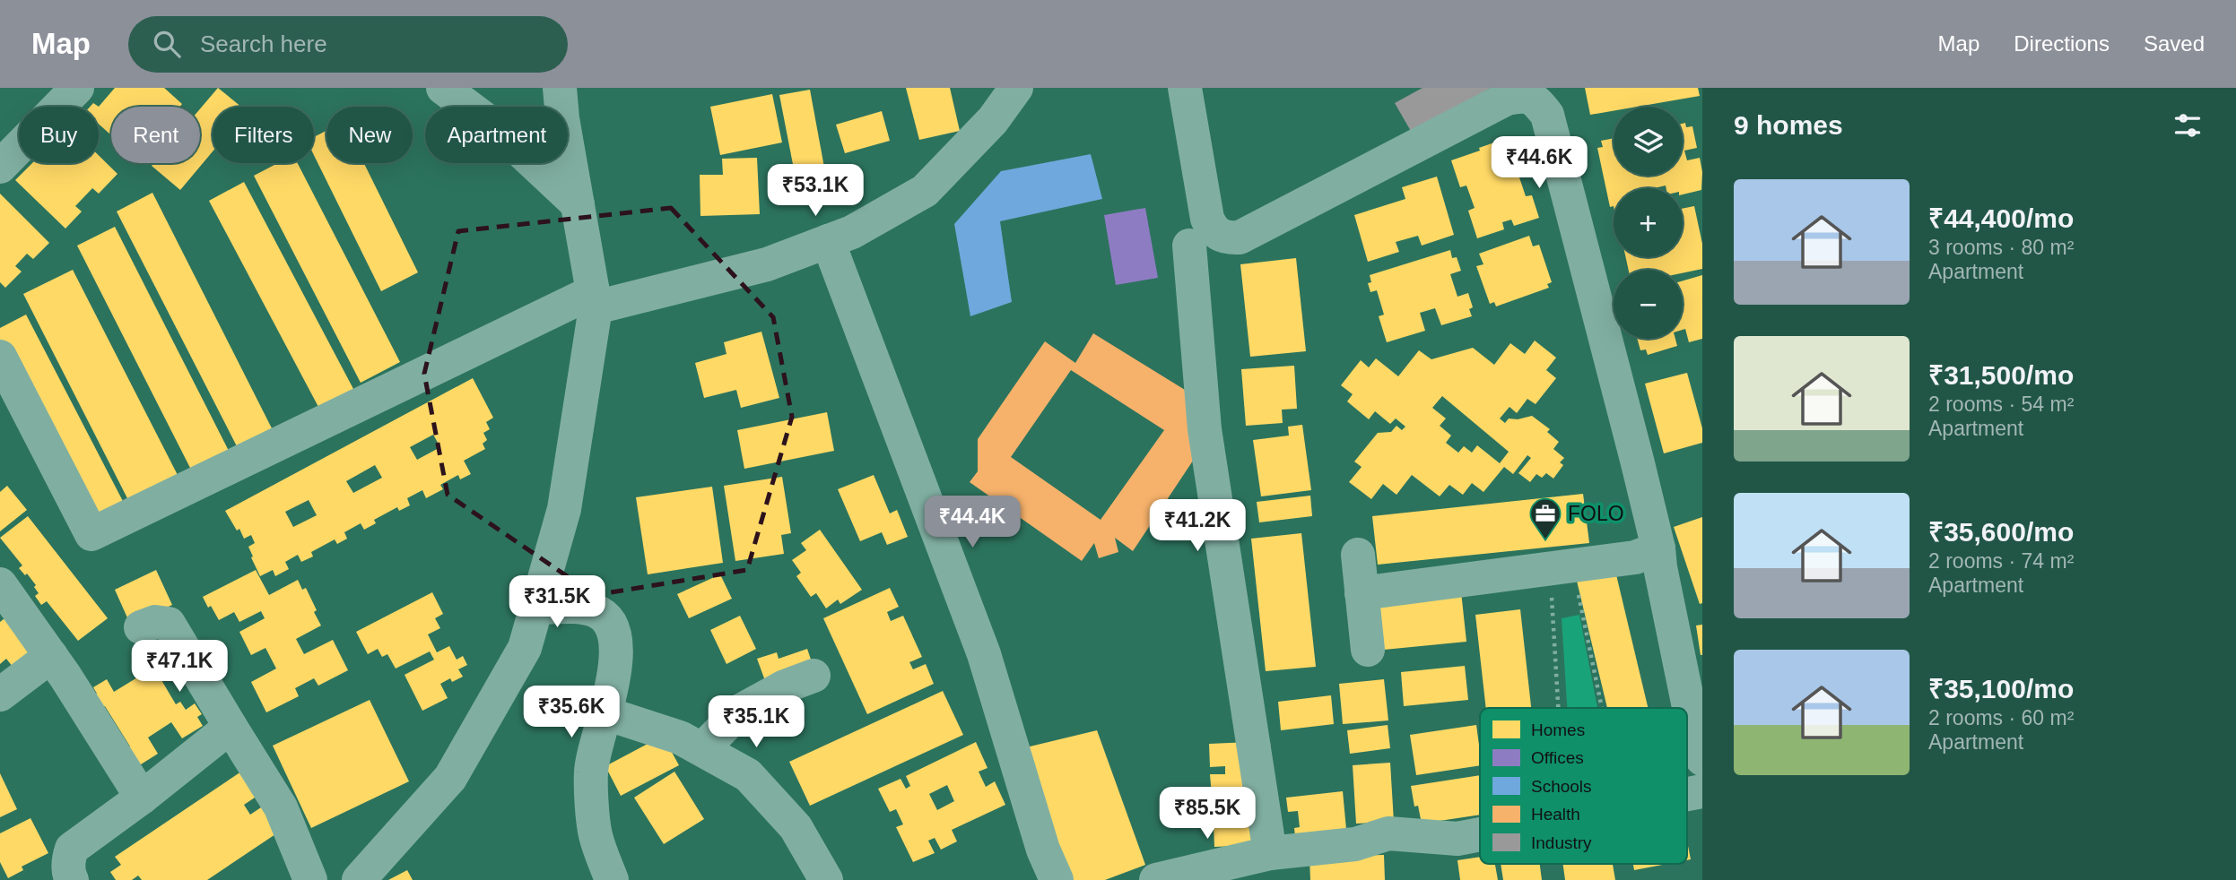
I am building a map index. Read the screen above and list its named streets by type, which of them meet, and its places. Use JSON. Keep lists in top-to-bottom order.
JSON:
{
  "places": {
    "office": ["FOLO"]
  },
  "legend": [
    "Homes",
    "Offices",
    "Schools",
    "Health",
    "Industry"
  ],
  "page": {
    "header": "Map",
    "search": "Search here",
    "nav": ["Map", "Directions", "Saved"],
    "heading": "9 homes",
    "map_buttons": ["+", "−"],
    "chip": [
      "Buy",
      "Rent",
      "Filters",
      "New",
      "Apartment"
    ],
    "price": [
      "₹44.6K",
      "₹53.1K",
      "₹44.4K",
      "₹41.2K",
      "₹31.5K",
      "₹47.1K",
      "₹35.6K",
      "₹35.1K",
      "₹85.5K"
    ],
    "list": [
      {
        "name": "₹44,400/mo",
        "note": "3 rooms · 80 m² · Apartment"
      },
      {
        "name": "₹31,500/mo",
        "note": "2 rooms · 54 m² · Apartment"
      },
      {
        "name": "₹35,600/mo",
        "note": "2 rooms · 74 m² · Apartment"
      },
      {
        "name": "₹35,100/mo",
        "note": "2 rooms · 60 m² · Apartment"
      }
    ]
  }
}
